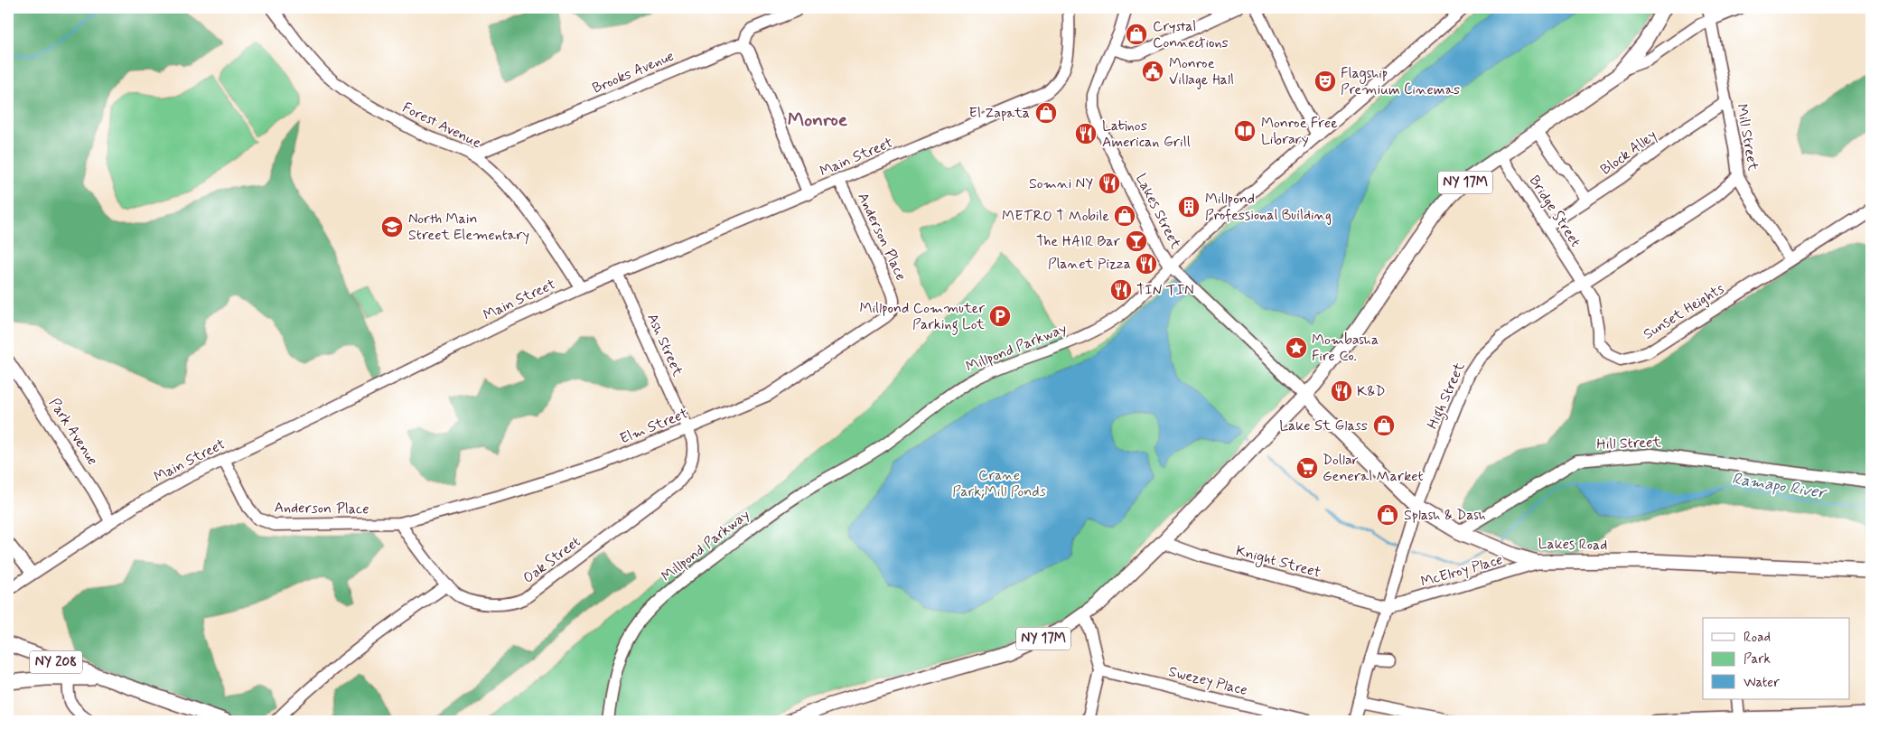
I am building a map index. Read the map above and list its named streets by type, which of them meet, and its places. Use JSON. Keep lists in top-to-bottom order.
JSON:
{
  "streets": {
    "main road": ["NY 17M", "Lakes Road", "NY 208"],
    "street": [
      "Brooks Avenue",
      "Forest Avenue",
      "Mill Street",
      "Block Alley",
      "Main Street",
      "Lakes Street",
      "Bridge Street",
      "Anderson Place",
      "Sunset Heights",
      "Ash Street",
      "Millpond Parkway",
      "High Street",
      "Elm Street",
      "Park Avenue",
      "Hill Street",
      "Oak Street",
      "Knight Street",
      "McElroy Place",
      "Swezey Place"
    ]
  },
  "crossings": [
    ["Brooks Avenue", "Forest Avenue"],
    ["Forest Avenue", "Main Street"],
    ["Mill Street", "Block Alley"],
    ["Mill Street", "Sunset Heights"],
    ["Mill Street", "High Street"],
    ["Block Alley", "Bridge Street"],
    ["Main Street", "Anderson Place"],
    ["Main Street", "Ash Street"],
    ["Main Street", "Park Avenue"],
    ["NY 17M", "Lakes Street"],
    ["NY 17M", "Bridge Street"],
    ["NY 17M", "Lakes Road"],
    ["NY 17M", "Knight Street"],
    ["Lakes Street", "Millpond Parkway"],
    ["Lakes Street", "Lakes Road"],
    ["Bridge Street", "Sunset Heights"],
    ["Bridge Street", "High Street"],
    ["Anderson Place", "Elm Street"],
    ["Anderson Place", "Oak Street"],
    ["Sunset Heights", "High Street"],
    ["Ash Street", "Elm Street"],
    ["Ash Street", "Oak Street"],
    ["High Street", "Lakes Road"],
    ["High Street", "Knight Street"],
    ["High Street", "McElroy Place"],
    ["Elm Street", "Oak Street"],
    ["Hill Street", "Lakes Road"],
    ["Lakes Road", "McElroy Place"],
    ["Knight Street", "McElroy Place"]
  ],
  "districts": ["Monroe"],
  "water": ["Ramapo River"],
  "parks": ["Crane Park;Mill Ponds"],
  "places": {
    "shop": [
      "Crystal Connections",
      "El Zapata",
      "METRO T Mobile",
      "Lake St Glass",
      "Splash & Dash"
    ],
    "public building": ["Monroe Village Hall"],
    "theatre": ["Flagship Premium Cinemas"],
    "library": ["Monroe Free Library"],
    "restaurant": [
      "Latinos American Grill",
      "Somni NY",
      "Planet Pizza",
      "TIN TIN",
      "K&D"
    ],
    "building": ["Millpond Professional Building"],
    "school or university": ["North Main Street Elementary"],
    "bar": ["The HAIR Bar"],
    "parking": ["Millpond Commuter Parking Lot"],
    "place": ["Mombasha Fire Co."],
    "supermarket": ["Dollar General Market"]
  },
  "legend": ["Road", "Park", "Water"]
}
